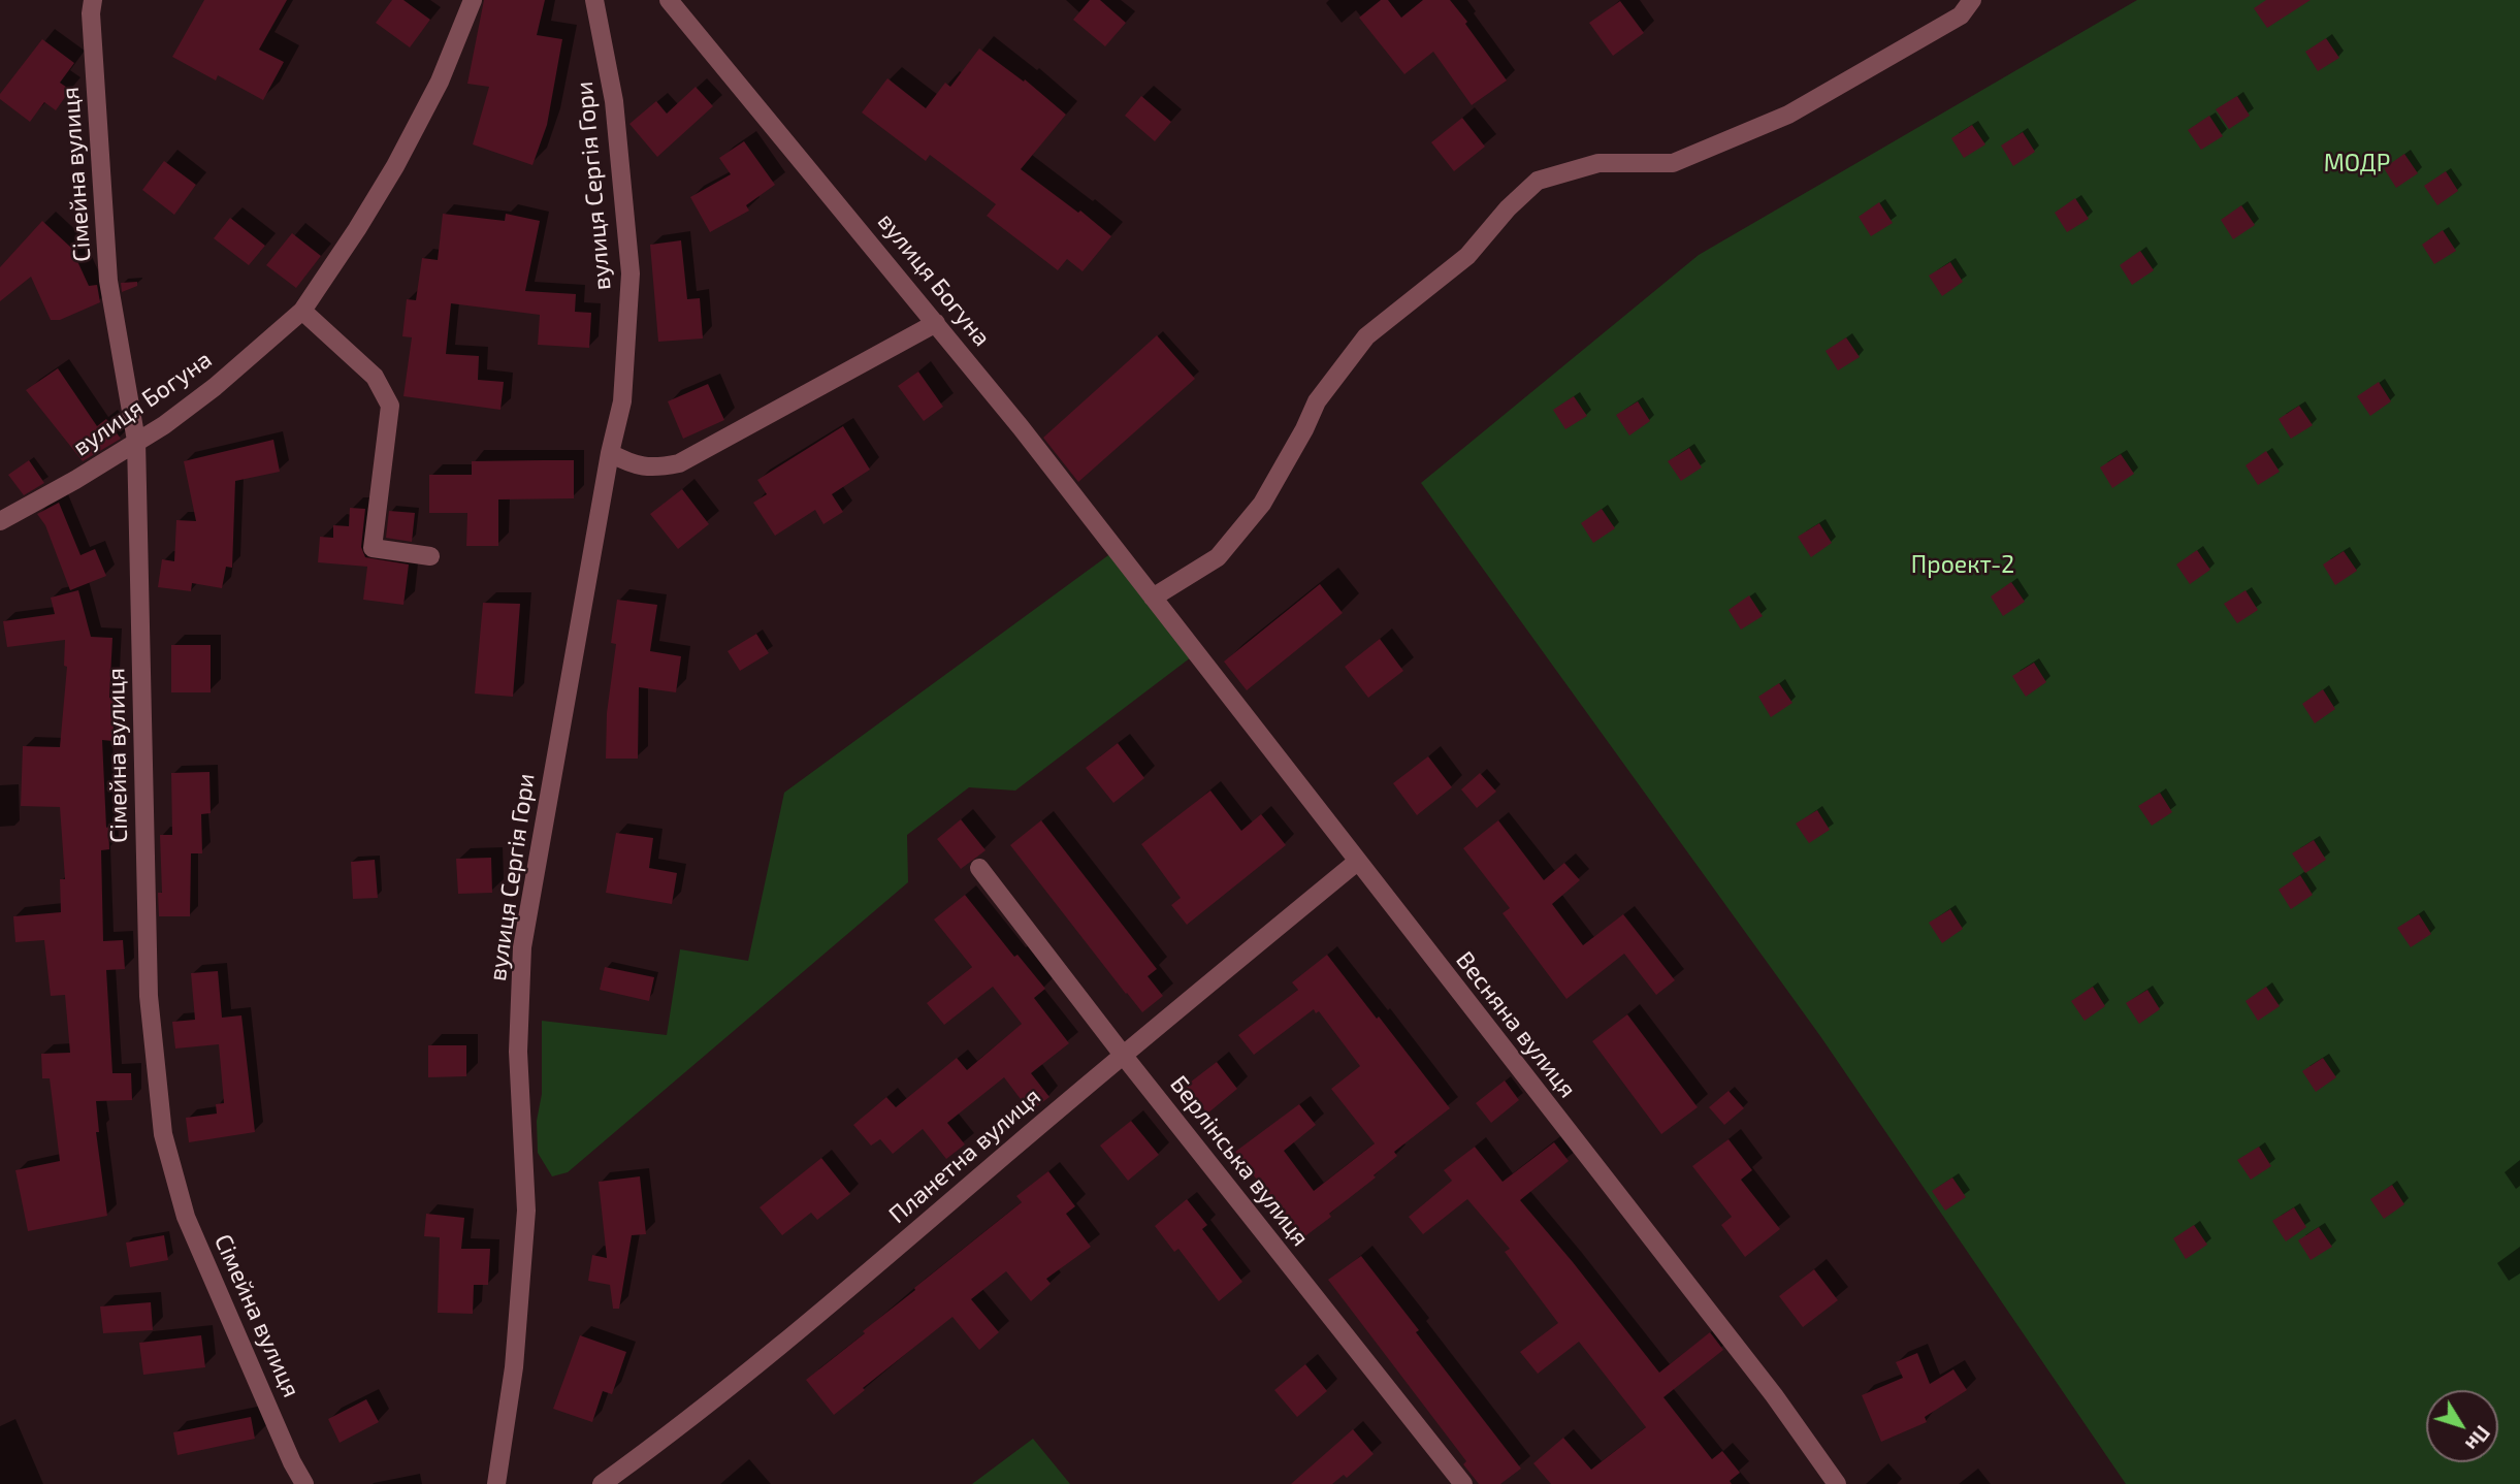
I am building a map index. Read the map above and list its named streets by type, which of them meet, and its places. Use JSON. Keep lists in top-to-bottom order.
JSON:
{
  "streets": {
    "street": [
      "Сімейна вулиця",
      "вулиця Сергія Гори",
      "вулиця Богуна",
      "Весняна вулиця",
      "Планетна вулиця",
      "Берлінська вулиця"
    ]
  },
  "crossings": [
    ["Сімейна вулиця", "вулиця Богуна"],
    ["вулиця Богуна", "Весняна вулиця"],
    ["Весняна вулиця", "Планетна вулиця"],
    ["Планетна вулиця", "Берлінська вулиця"]
  ],
  "parks": ["МОДР", "Проект-2"],
  "north": "bottom right"
}
